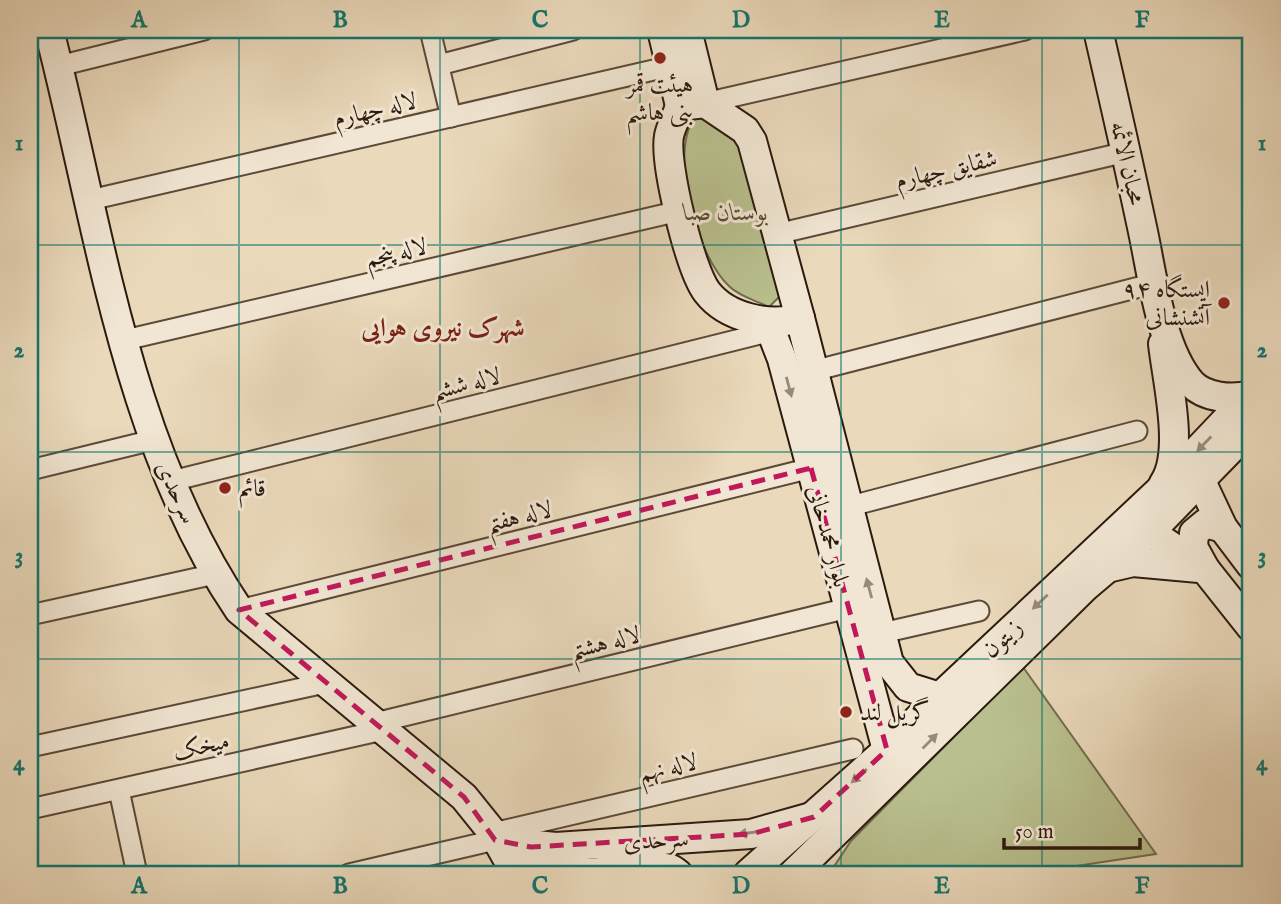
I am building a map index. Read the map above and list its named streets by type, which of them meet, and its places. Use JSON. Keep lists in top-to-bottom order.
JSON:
{
  "streets": {
    "street": [
      "لاله چهارم",
      "محبان الائمه",
      "شقایق چهارم",
      "لاله پنجم",
      "لاله ششم",
      "سرحدی",
      "لاله هفتم",
      "بلوار محمدخانی",
      "زیتون",
      "لاله هشتم",
      "میخک",
      "لاله نهم"
    ]
  },
  "crossings": [
    ["لاله چهارم", "سرحدی"],
    ["محبان الائمه", "شقایق چهارم"],
    ["شقایق چهارم", "بلوار محمدخانی"],
    ["لاله پنجم", "سرحدی"],
    ["لاله ششم", "سرحدی"],
    ["لاله ششم", "بلوار محمدخانی"],
    ["سرحدی", "لاله هفتم"],
    ["سرحدی", "زیتون"],
    ["سرحدی", "لاله هشتم"],
    ["سرحدی", "میخک"],
    ["سرحدی", "لاله نهم"],
    ["لاله هفتم", "بلوار محمدخانی"],
    ["بلوار محمدخانی", "زیتون"],
    ["بلوار محمدخانی", "لاله هشتم"],
    ["لاله هشتم", "میخک"]
  ],
  "districts": ["شهرک نیروی هوایی"],
  "parks": ["بوستان صبا"],
  "places": [
    "هیئت قمر بنی هاشم",
    "ایستگاه ۹۴ آتشنشانی",
    "قائم",
    "گریل لند"
  ],
  "scale_bar": "50 m",
  "grid": {
    "columns": [
      "A",
      "B",
      "C",
      "D",
      "E",
      "F"
    ],
    "rows": [
      "1",
      "2",
      "3",
      "4"
    ]
  }
}
